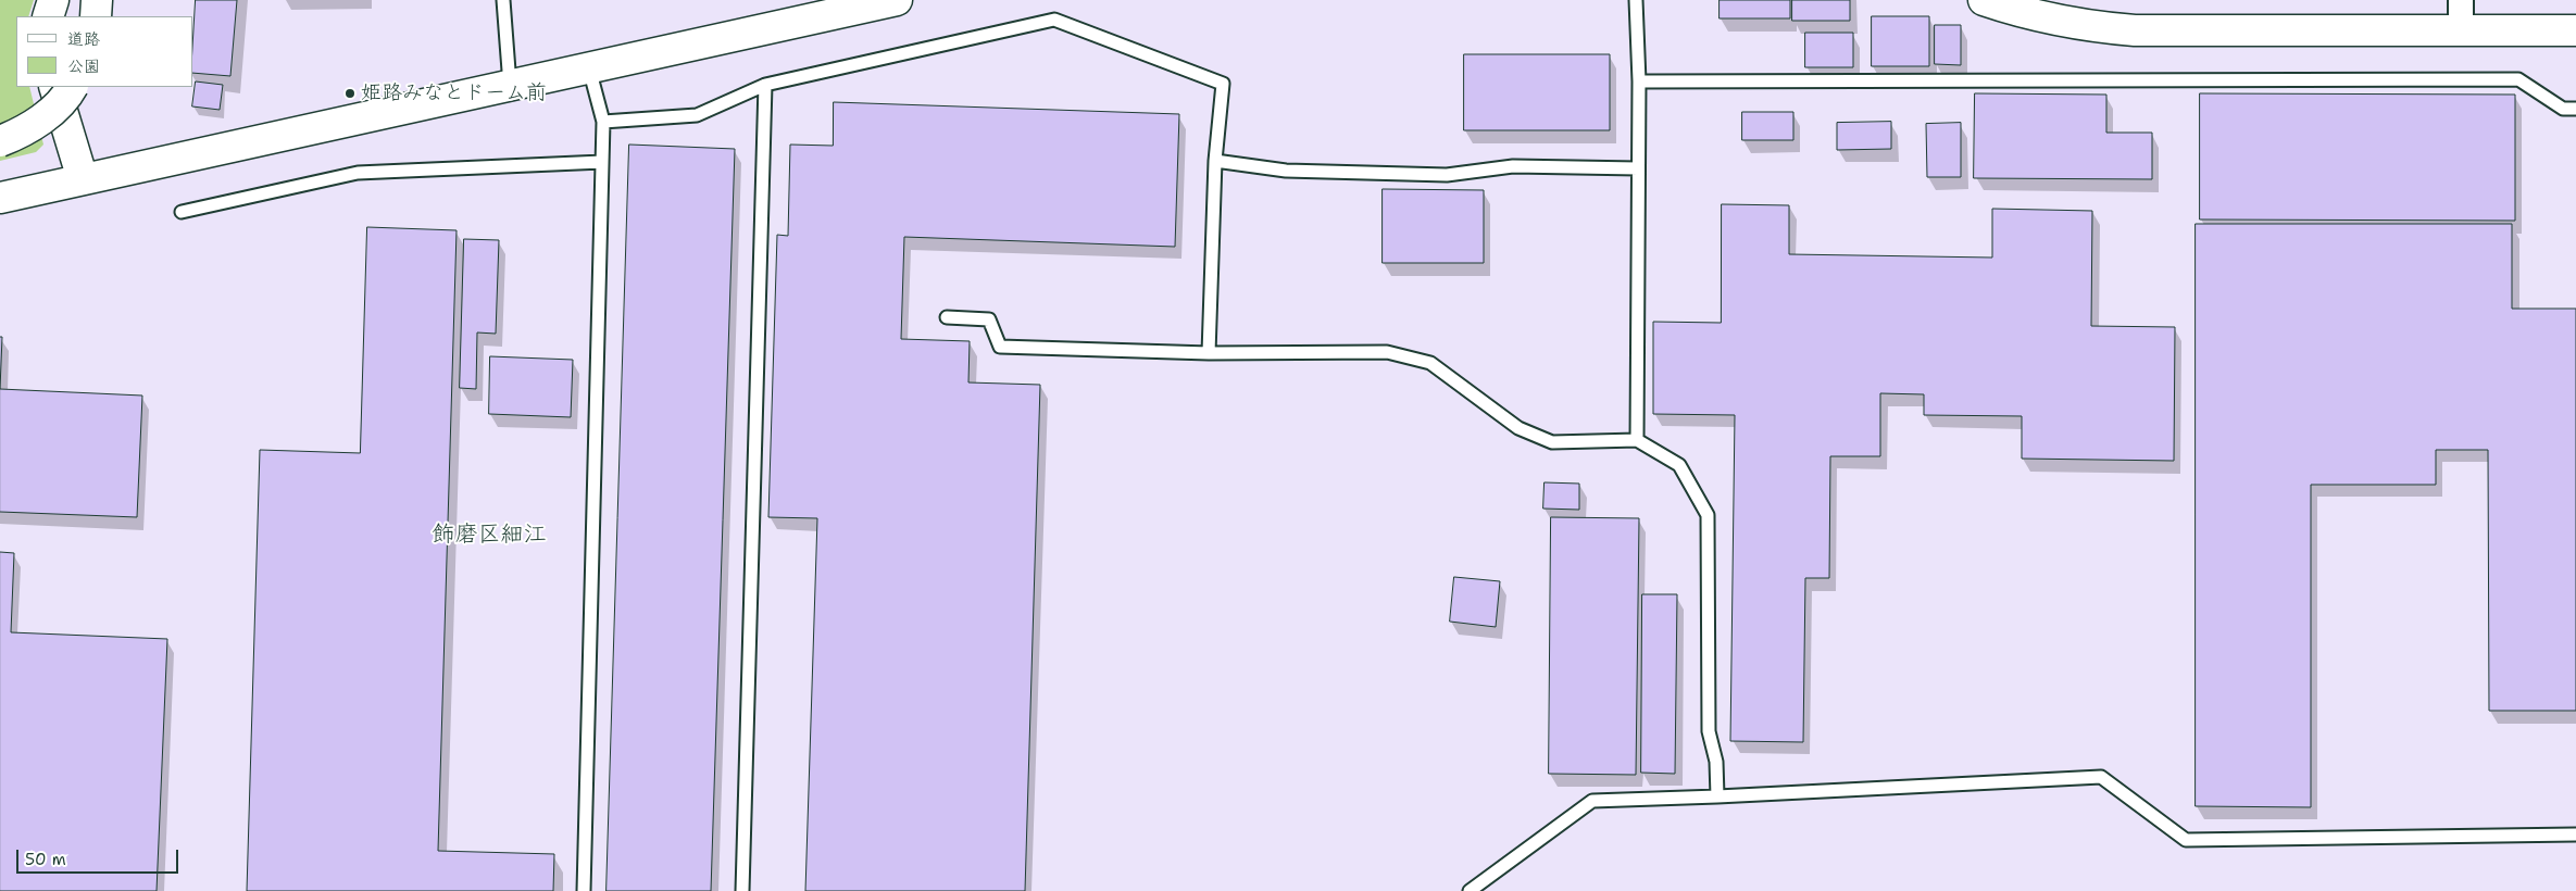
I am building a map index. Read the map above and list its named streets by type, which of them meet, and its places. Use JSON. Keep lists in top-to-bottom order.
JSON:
{
  "districts": ["飾磨区細江"],
  "places": ["姫路みなとドーム前"],
  "legend": ["道路", "公園"],
  "scale_bar": "50 m"
}
